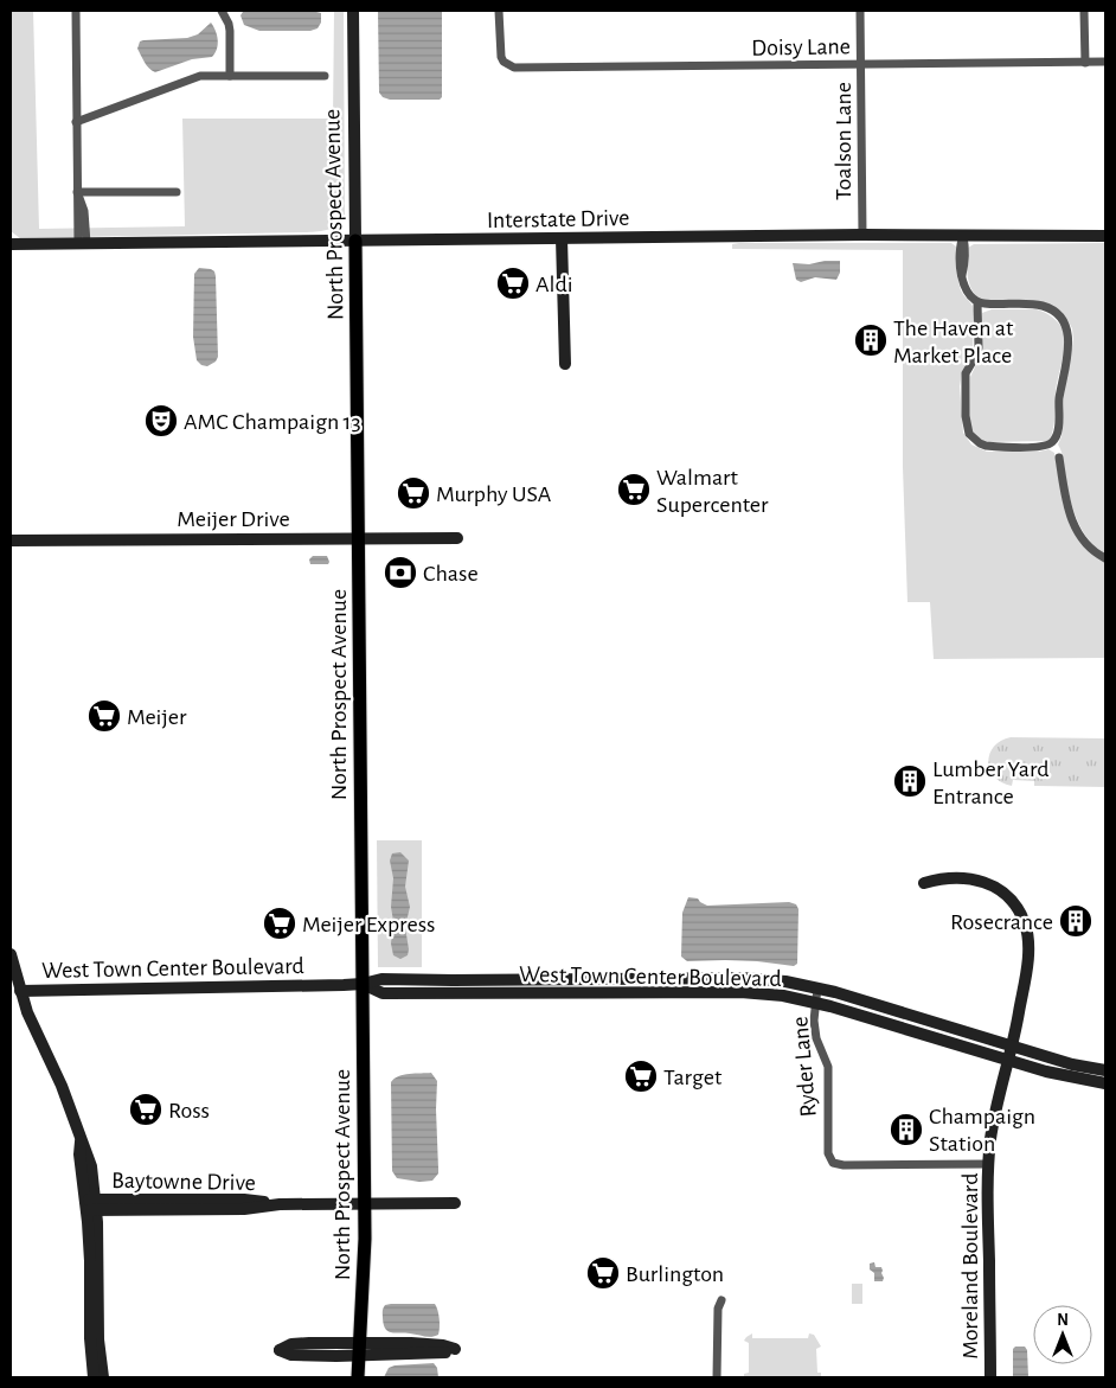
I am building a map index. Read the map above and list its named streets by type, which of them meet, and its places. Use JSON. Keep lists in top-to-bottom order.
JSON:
{
  "streets": {
    "main road": [
      "North Prospect Avenue",
      "Interstate Drive",
      "Meijer Drive",
      "West Town Center Boulevard",
      "Baytowne Drive",
      "Moreland Boulevard"
    ],
    "street": ["Doisy Lane", "Toalson Lane", "Ryder Lane"]
  },
  "crossings": [
    ["Doisy Lane", "Toalson Lane"],
    ["Toalson Lane", "Interstate Drive"],
    ["North Prospect Avenue", "Interstate Drive"],
    ["North Prospect Avenue", "Meijer Drive"],
    ["North Prospect Avenue", "West Town Center Boulevard"],
    ["North Prospect Avenue", "Baytowne Drive"],
    ["West Town Center Boulevard", "Ryder Lane"],
    ["West Town Center Boulevard", "Moreland Boulevard"],
    ["Ryder Lane", "Moreland Boulevard"]
  ],
  "places": {
    "supermarket": [
      "Aldi",
      "Walmart Supercenter",
      "Murphy USA",
      "Meijer",
      "Meijer Express",
      "Target",
      "Ross",
      "Burlington"
    ],
    "building": [
      "The Haven at Market Place",
      "Lumber Yard Entrance",
      "Rosecrance",
      "Champaign Station"
    ],
    "theatre": ["AMC Champaign 13"],
    "bank": ["Chase"]
  },
  "north": "top"
}
